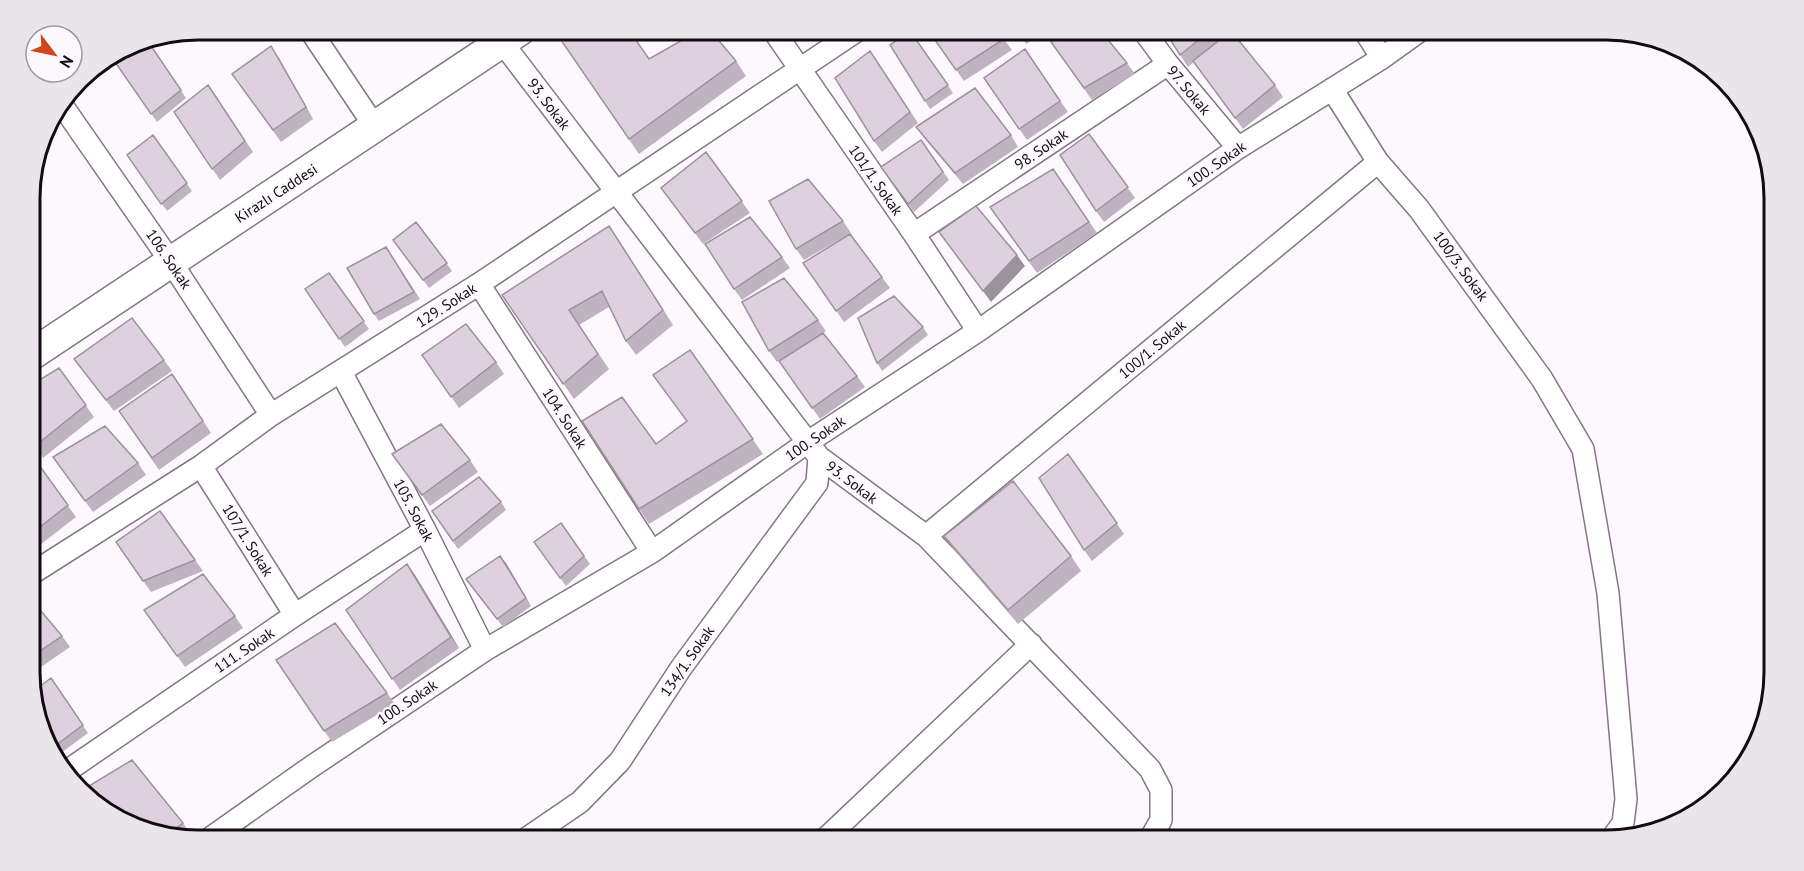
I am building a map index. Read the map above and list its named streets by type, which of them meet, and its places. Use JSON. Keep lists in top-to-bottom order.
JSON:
{
  "streets": {
    "main road": ["Kirazlı Caddesi"],
    "street": [
      "97. Sokak",
      "93. Sokak",
      "98. Sokak",
      "100. Sokak",
      "101/1. Sokak",
      "106. Sokak",
      "100/3. Sokak",
      "129. Sokak",
      "100/1. Sokak",
      "104. Sokak",
      "105. Sokak",
      "107/1. Sokak",
      "111. Sokak",
      "134/1. Sokak"
    ]
  },
  "crossings": [
    ["97. Sokak", "98. Sokak"],
    ["97. Sokak", "100. Sokak"],
    ["93. Sokak", "100. Sokak"],
    ["93. Sokak", "129. Sokak"],
    ["93. Sokak", "100/1. Sokak"],
    ["93. Sokak", "134/1. Sokak"],
    ["98. Sokak", "101/1. Sokak"],
    ["100. Sokak", "101/1. Sokak"],
    ["100. Sokak", "100/3. Sokak"],
    ["100. Sokak", "104. Sokak"],
    ["100. Sokak", "105. Sokak"],
    ["100. Sokak", "134/1. Sokak"],
    ["101/1. Sokak", "129. Sokak"],
    ["Kirazlı Caddesi", "106. Sokak"],
    ["106. Sokak", "129. Sokak"],
    ["100/3. Sokak", "100/1. Sokak"],
    ["129. Sokak", "104. Sokak"],
    ["129. Sokak", "105. Sokak"],
    ["129. Sokak", "107/1. Sokak"],
    ["105. Sokak", "111. Sokak"],
    ["107/1. Sokak", "111. Sokak"]
  ],
  "north": "bottom right"
}
